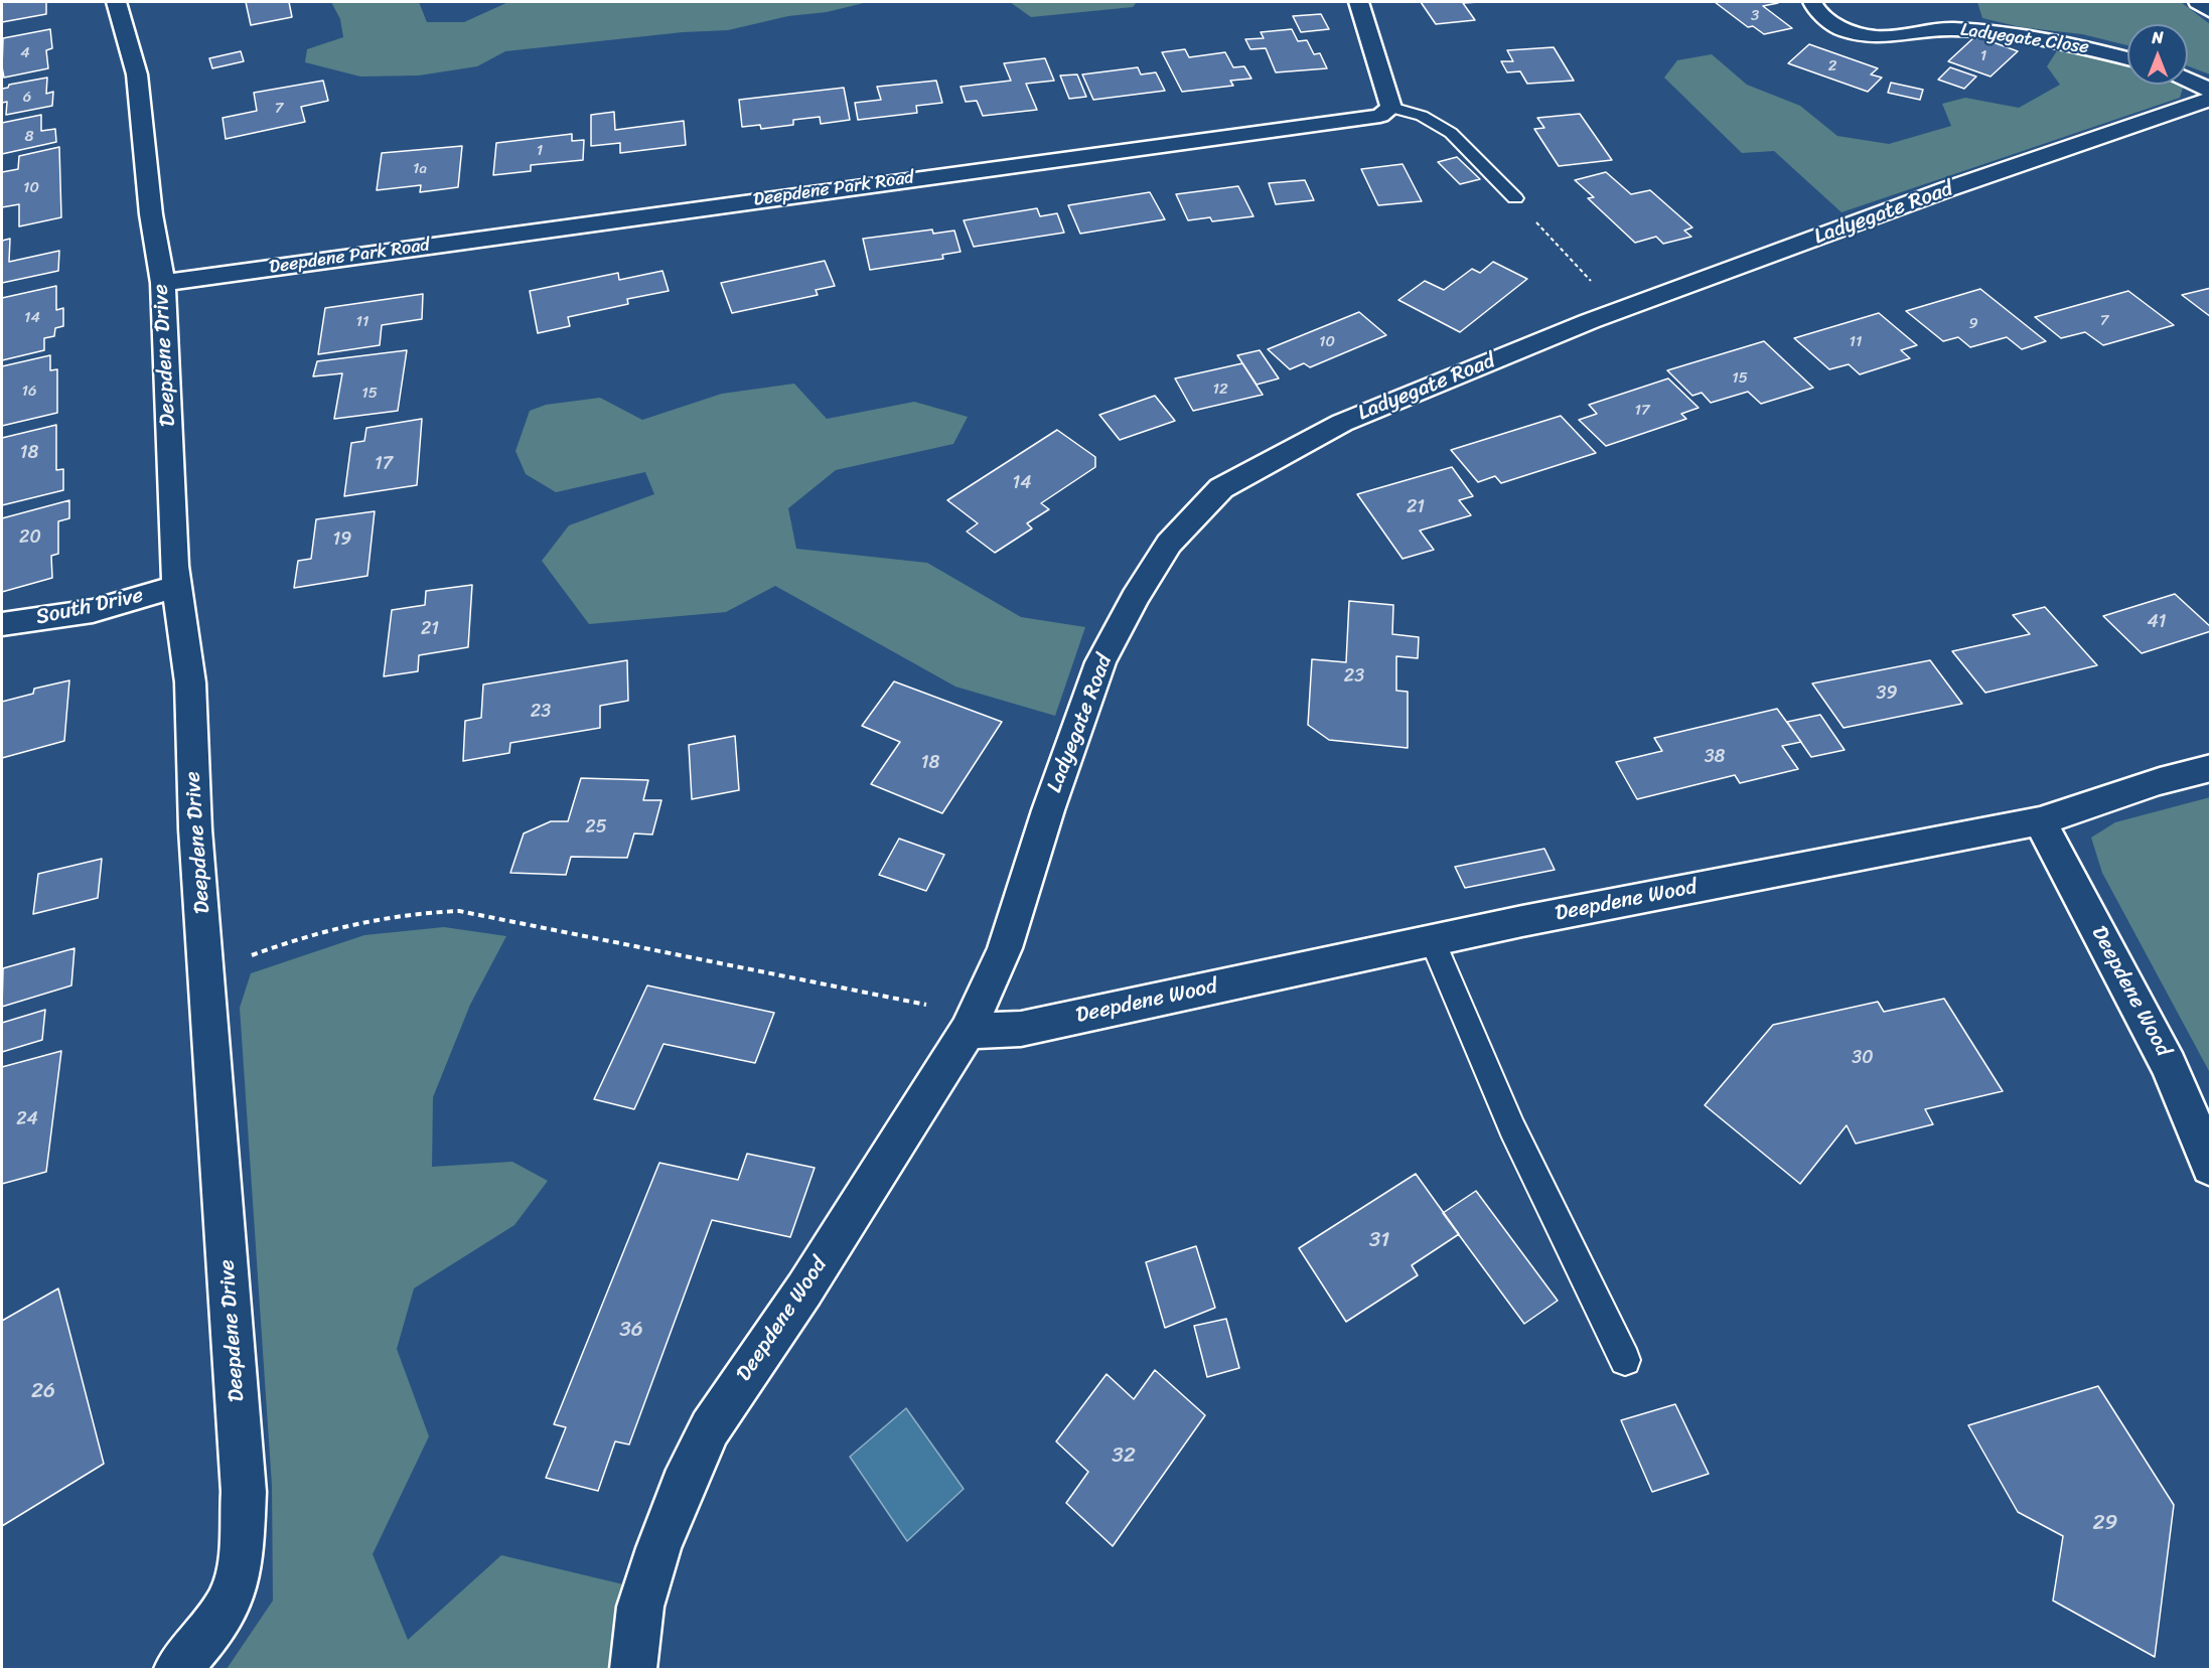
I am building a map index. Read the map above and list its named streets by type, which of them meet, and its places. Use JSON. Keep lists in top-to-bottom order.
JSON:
{
  "streets": {
    "street": [
      "Ladyegate Close",
      "Deepdene Park Road",
      "Ladyegate Road",
      "Deepdene Drive",
      "South Drive",
      "Deepdene Wood"
    ]
  },
  "crossings": [
    ["Deepdene Park Road", "Deepdene Drive"],
    ["Ladyegate Road", "Deepdene Wood"],
    ["Deepdene Drive", "South Drive"]
  ],
  "house_numbers": [
    "3",
    "4",
    "1",
    "2",
    "6",
    "7",
    "8",
    "1",
    "1a",
    "10",
    "14",
    "7",
    "11",
    "9",
    "10",
    "11",
    "15",
    "12",
    "16",
    "15",
    "17",
    "18",
    "17",
    "14",
    "21",
    "20",
    "19",
    "41",
    "21",
    "23",
    "39",
    "23",
    "38",
    "18",
    "25",
    "30",
    "24",
    "31",
    "36",
    "26",
    "32",
    "29"
  ],
  "north": "top"
}
